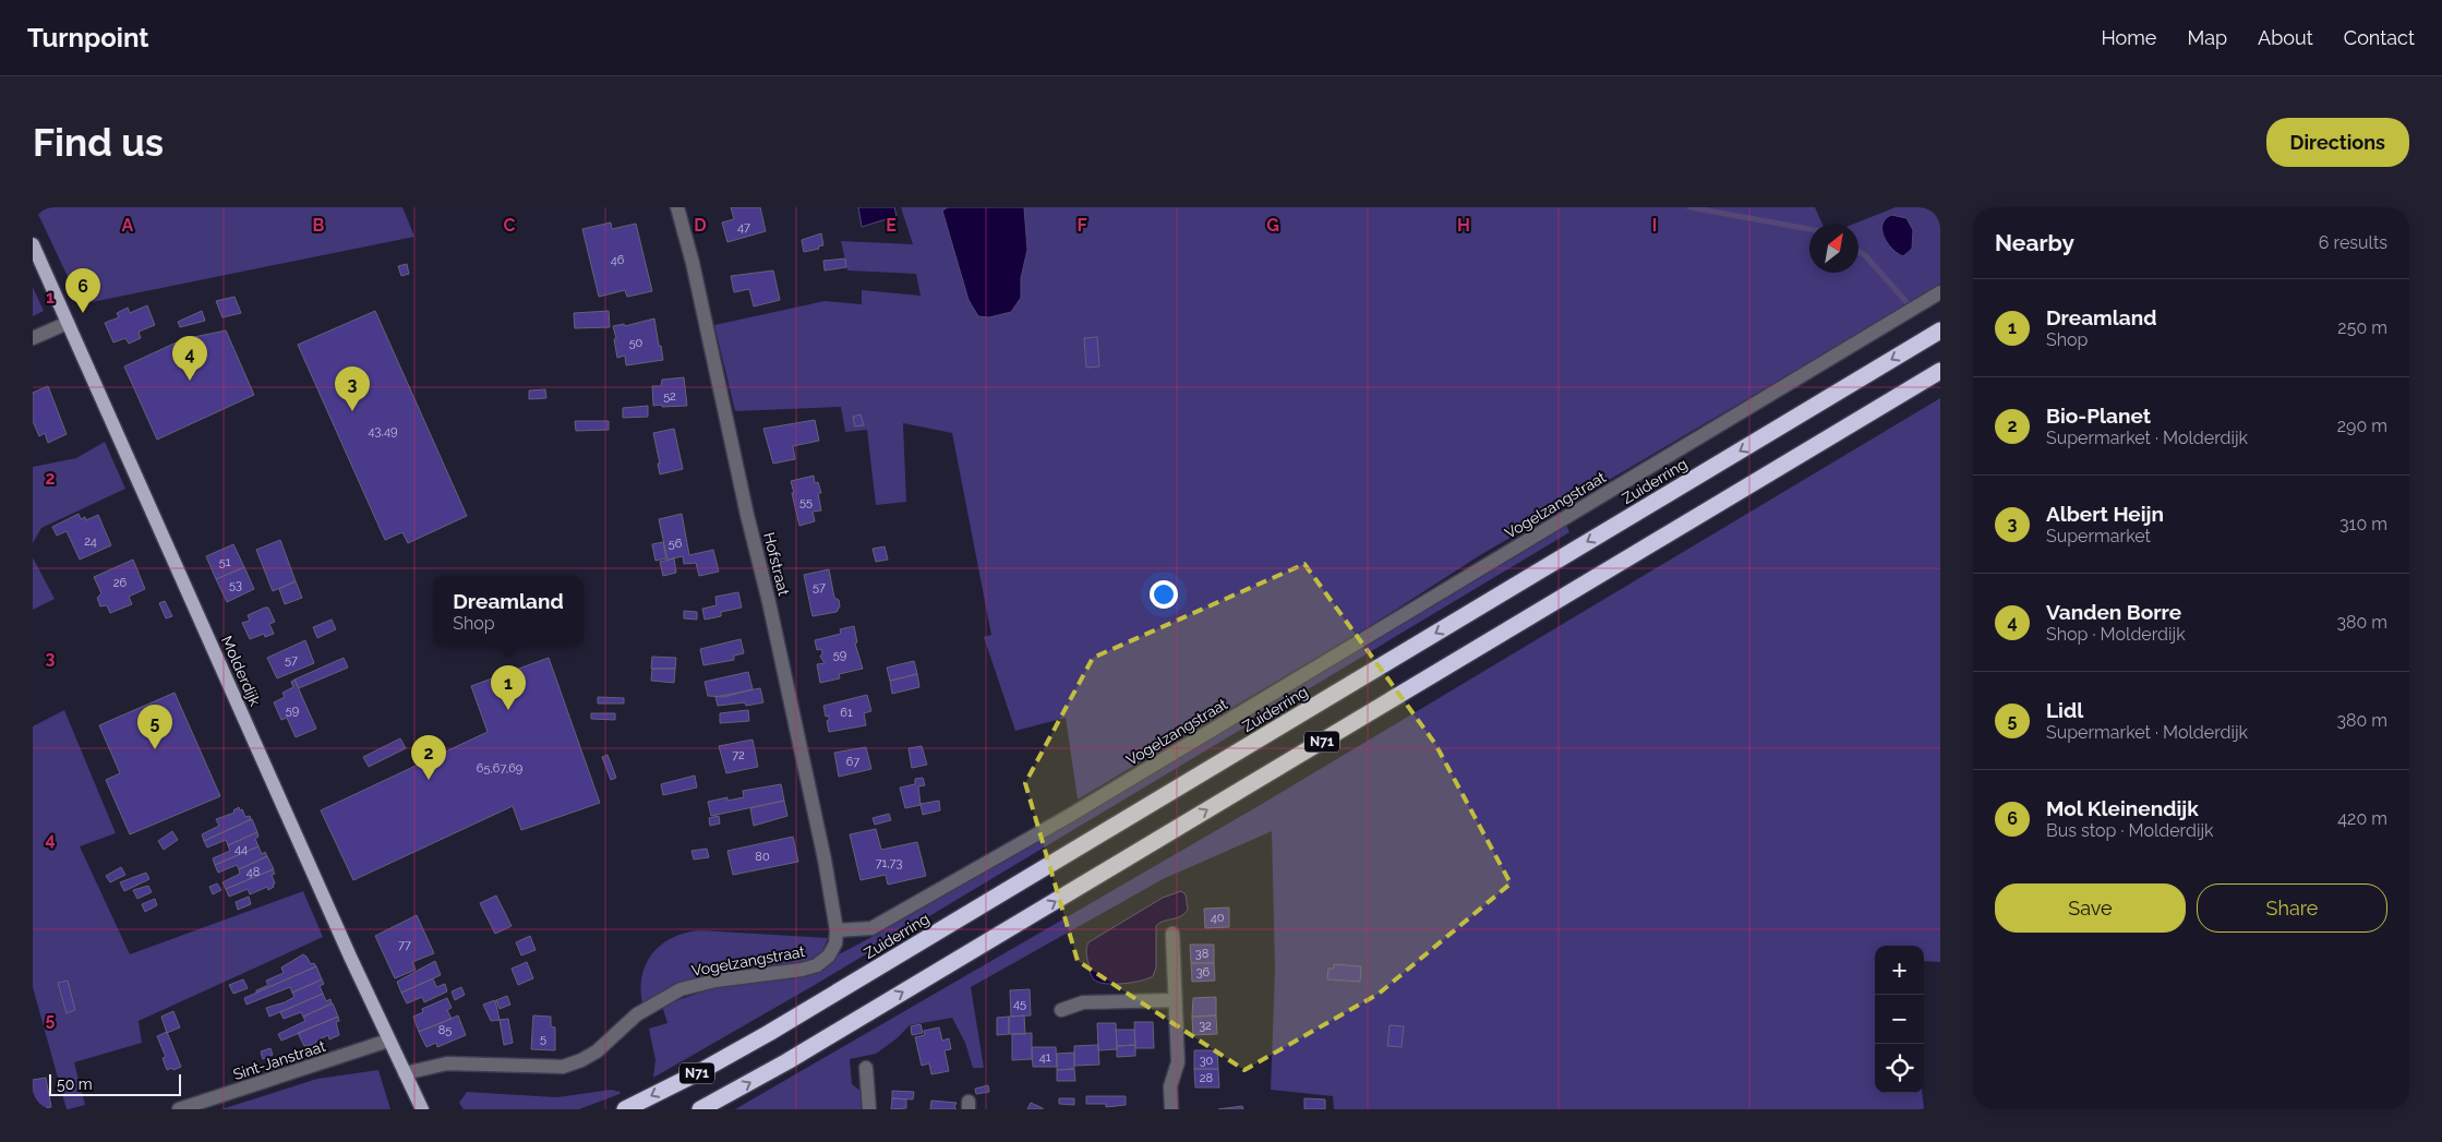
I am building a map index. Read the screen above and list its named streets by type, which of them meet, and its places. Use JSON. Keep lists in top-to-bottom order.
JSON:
{
  "streets": {
    "highway": ["Zuiderring", "N71"],
    "main road": ["Molderdijk"],
    "street": ["Vogelzangstraat", "Hofstraat", "Sint-Janstraat"]
  },
  "crossings": [
    ["Vogelzangstraat", "Hofstraat"],
    ["Vogelzangstraat", "Molderdijk"],
    ["Molderdijk", "Sint-Janstraat"]
  ],
  "house_numbers": [
    "47",
    "46",
    "50",
    "52",
    "43,49",
    "55",
    "24",
    "56",
    "51",
    "26",
    "53",
    "57",
    "59",
    "57",
    "59",
    "61",
    "72",
    "67",
    "65,67,69",
    "44",
    "80",
    "71,73",
    "48",
    "40",
    "77",
    "38",
    "36",
    "45",
    "32",
    "85",
    "5",
    "41",
    "30",
    "28"
  ],
  "scale_bar": "50 m",
  "north": "top right",
  "page": {
    "header": "Turnpoint",
    "nav": [
      "Home",
      "Map",
      "About",
      "Contact"
    ],
    "buttons": [
      "Directions",
      ["Save", "Share"]
    ],
    "title": "Find us",
    "heading": ["Nearby", "6 results"],
    "pins": [
      "6",
      "4",
      "3",
      "1",
      "5",
      "2"
    ],
    "list": [
      {
        "mark": "1",
        "name": "Dreamland",
        "note": "Shop",
        "value": "250 m"
      },
      {
        "mark": "2",
        "name": "Bio-Planet",
        "note": "Supermarket · Molderdijk",
        "value": "290 m"
      },
      {
        "mark": "3",
        "name": "Albert Heijn",
        "note": "Supermarket",
        "value": "310 m"
      },
      {
        "mark": "4",
        "name": "Vanden Borre",
        "note": "Shop · Molderdijk",
        "value": "380 m"
      },
      {
        "mark": "5",
        "name": "Lidl",
        "note": "Supermarket · Molderdijk",
        "value": "380 m"
      },
      {
        "mark": "6",
        "name": "Mol Kleinendijk",
        "note": "Bus stop · Molderdijk",
        "value": "420 m"
      }
    ],
    "popup": ["Dreamland", "Shop"],
    "map_buttons": ["+", "−"],
    "scale": "50 m"
  },
  "grid": {
    "columns": [
      "A",
      "B",
      "C",
      "D",
      "E",
      "F",
      "G",
      "H",
      "I"
    ],
    "rows": [
      "1",
      "2",
      "3",
      "4",
      "5"
    ]
  }
}
